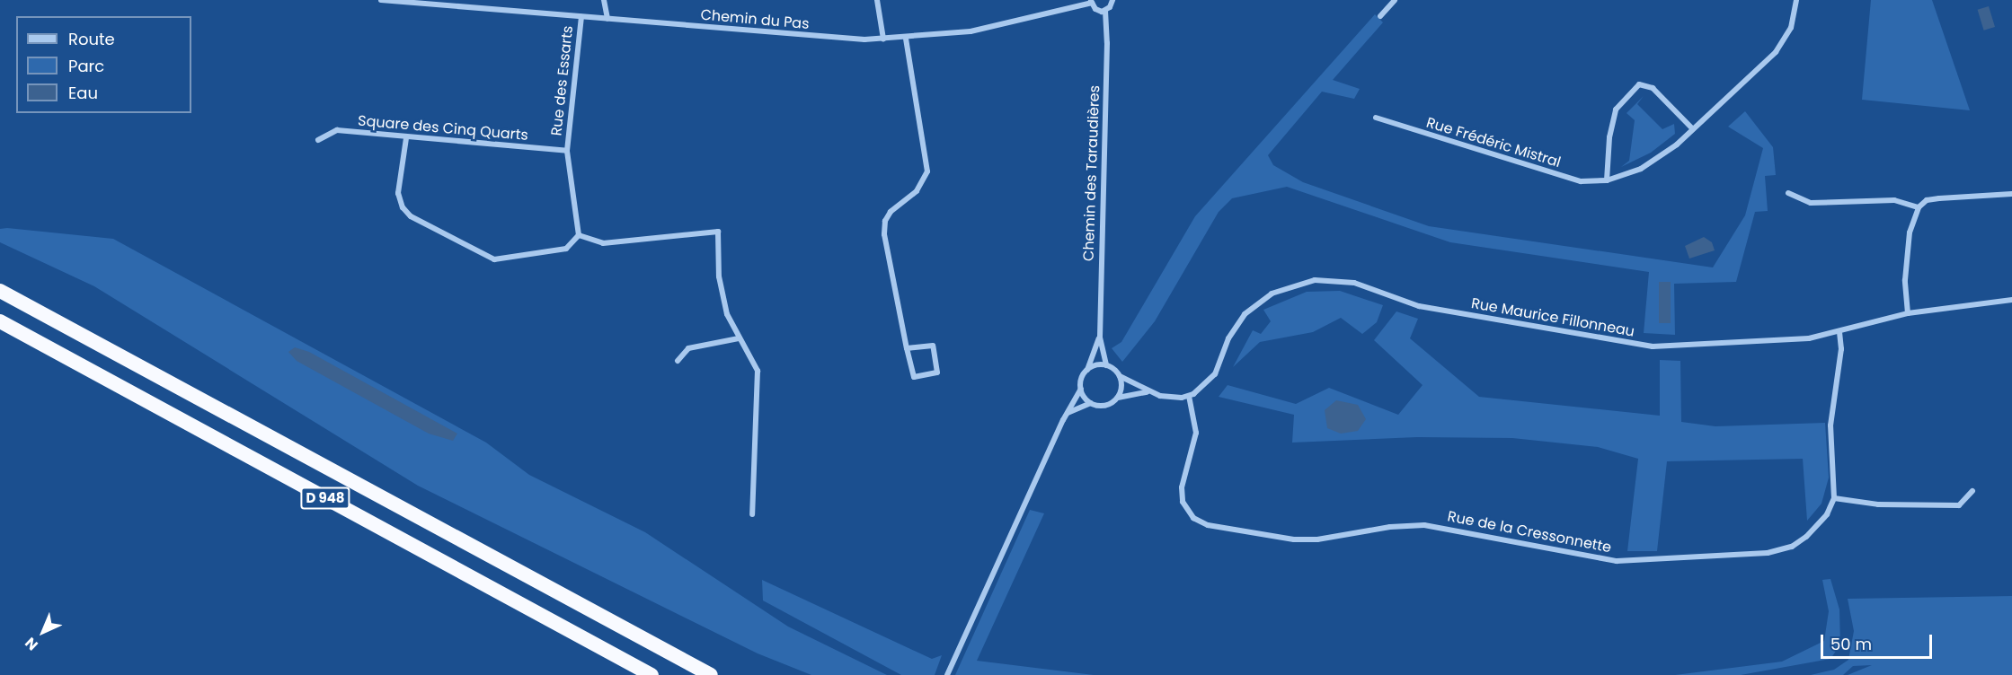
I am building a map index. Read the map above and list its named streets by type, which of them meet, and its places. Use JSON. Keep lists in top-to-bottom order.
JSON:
{
  "streets": {
    "highway": ["D 948"],
    "street": [
      "Chemin du Pas",
      "Rue des Essarts",
      "Square des Cinq Quarts",
      "Rue Frédéric Mistral",
      "Chemin des Taraudières",
      "Rue Maurice Fillonneau",
      "Rue de la Cressonnette"
    ]
  },
  "crossings": [
    ["Chemin du Pas", "Rue des Essarts"],
    ["Rue des Essarts", "Square des Cinq Quarts"],
    ["Rue Maurice Fillonneau", "Rue de la Cressonnette"]
  ],
  "legend": ["Route", "Parc", "Eau"],
  "scale_bar": "50 m",
  "north": "bottom left"
}
